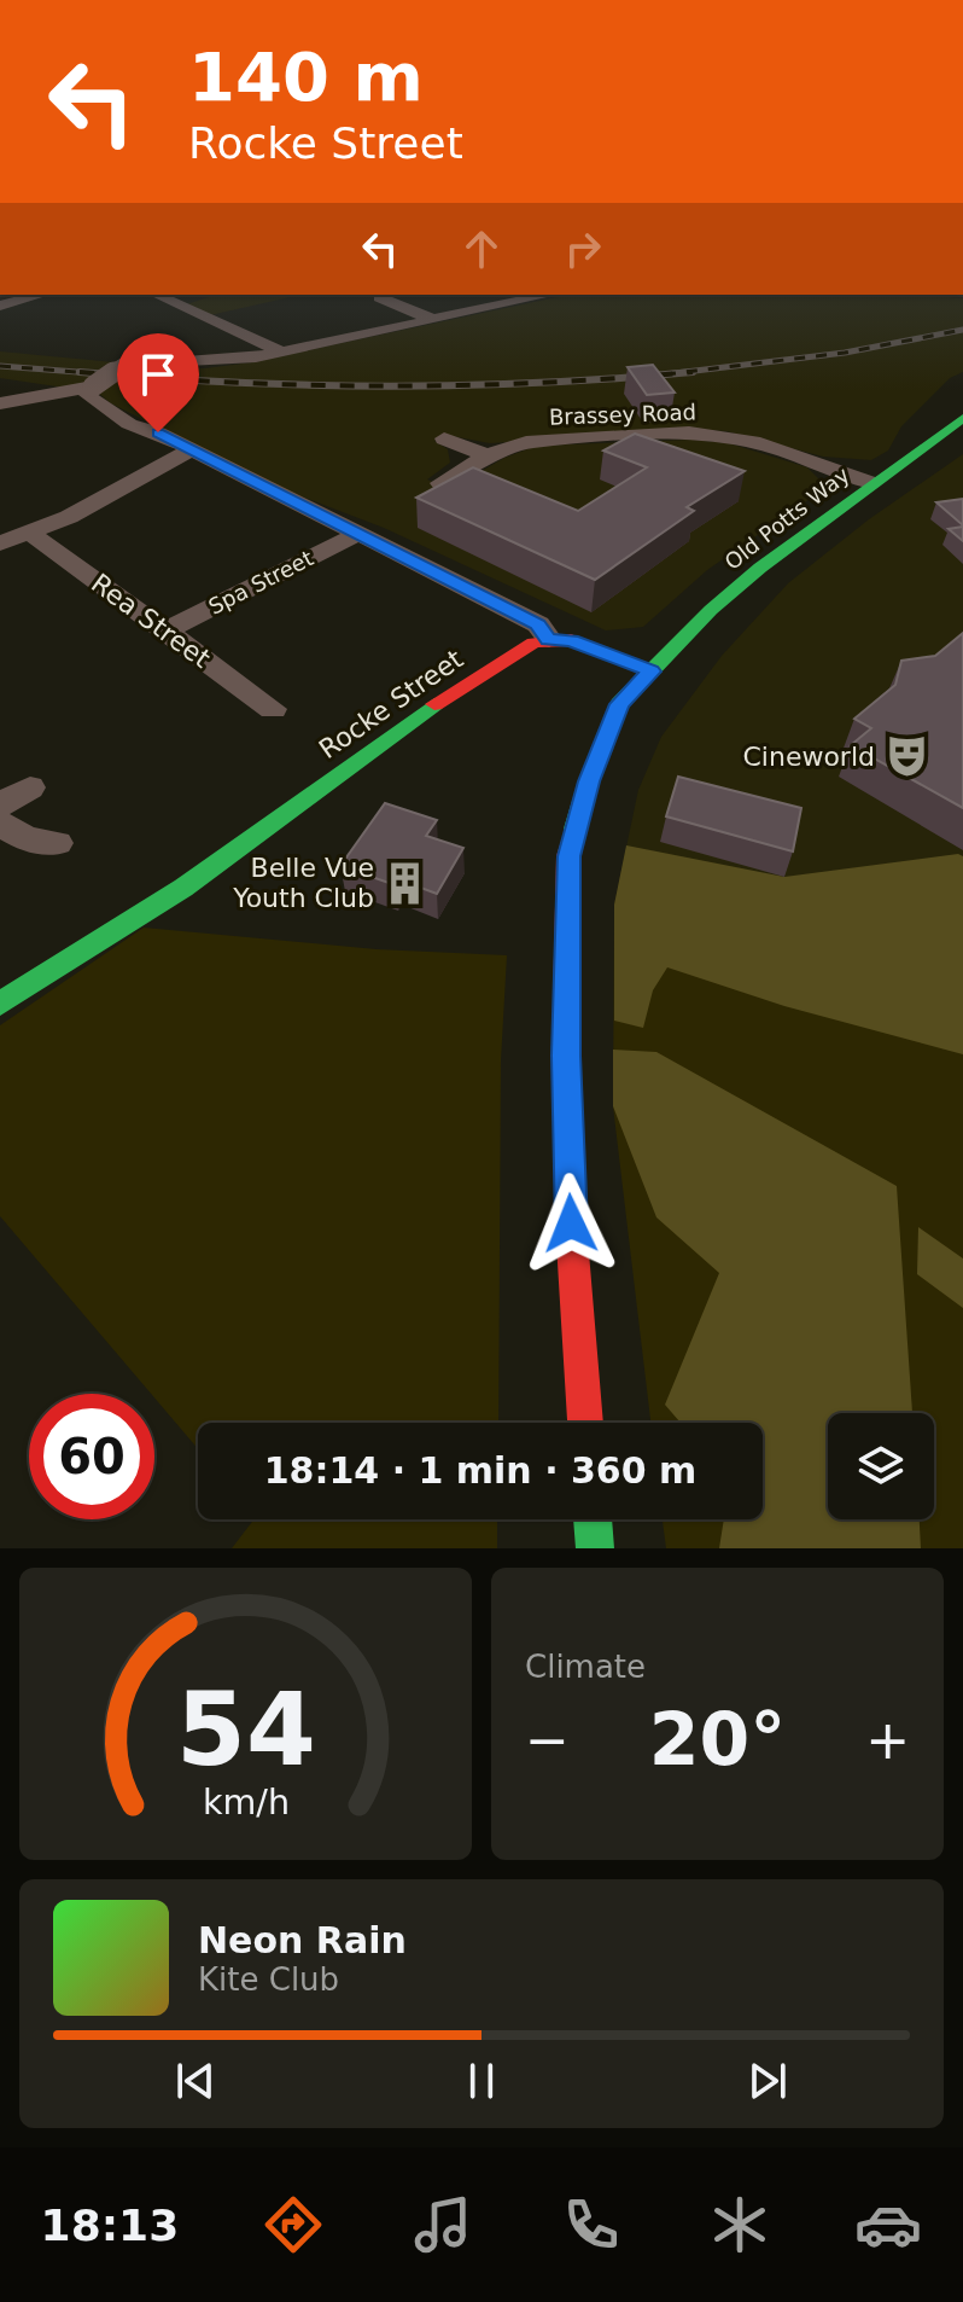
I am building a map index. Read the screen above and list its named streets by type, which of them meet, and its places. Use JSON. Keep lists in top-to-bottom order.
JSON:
{
  "streets": {
    "main road": ["Old Potts Way", "Rocke Street"],
    "street": ["Brassey Road", "Spa Street", "Rea Street"]
  },
  "crossings": [
    ["Brassey Road", "Old Potts Way"],
    ["Spa Street", "Rea Street"]
  ],
  "places": {
    "theatre": ["Cineworld"],
    "building": ["Belle Vue Youth Club"]
  },
  "page": {
    "turn": ["140 m", "Rocke Street"],
    "limit": "60",
    "trip": "18:14 · 1 min · 360 m",
    "tile": "Climate",
    "heat": ["−", "20°", "+"],
    "song": ["Neon Rain", "Kite Club"],
    "tabs": "18:13",
    "gauge": ["54", "km/h"]
  }
}
